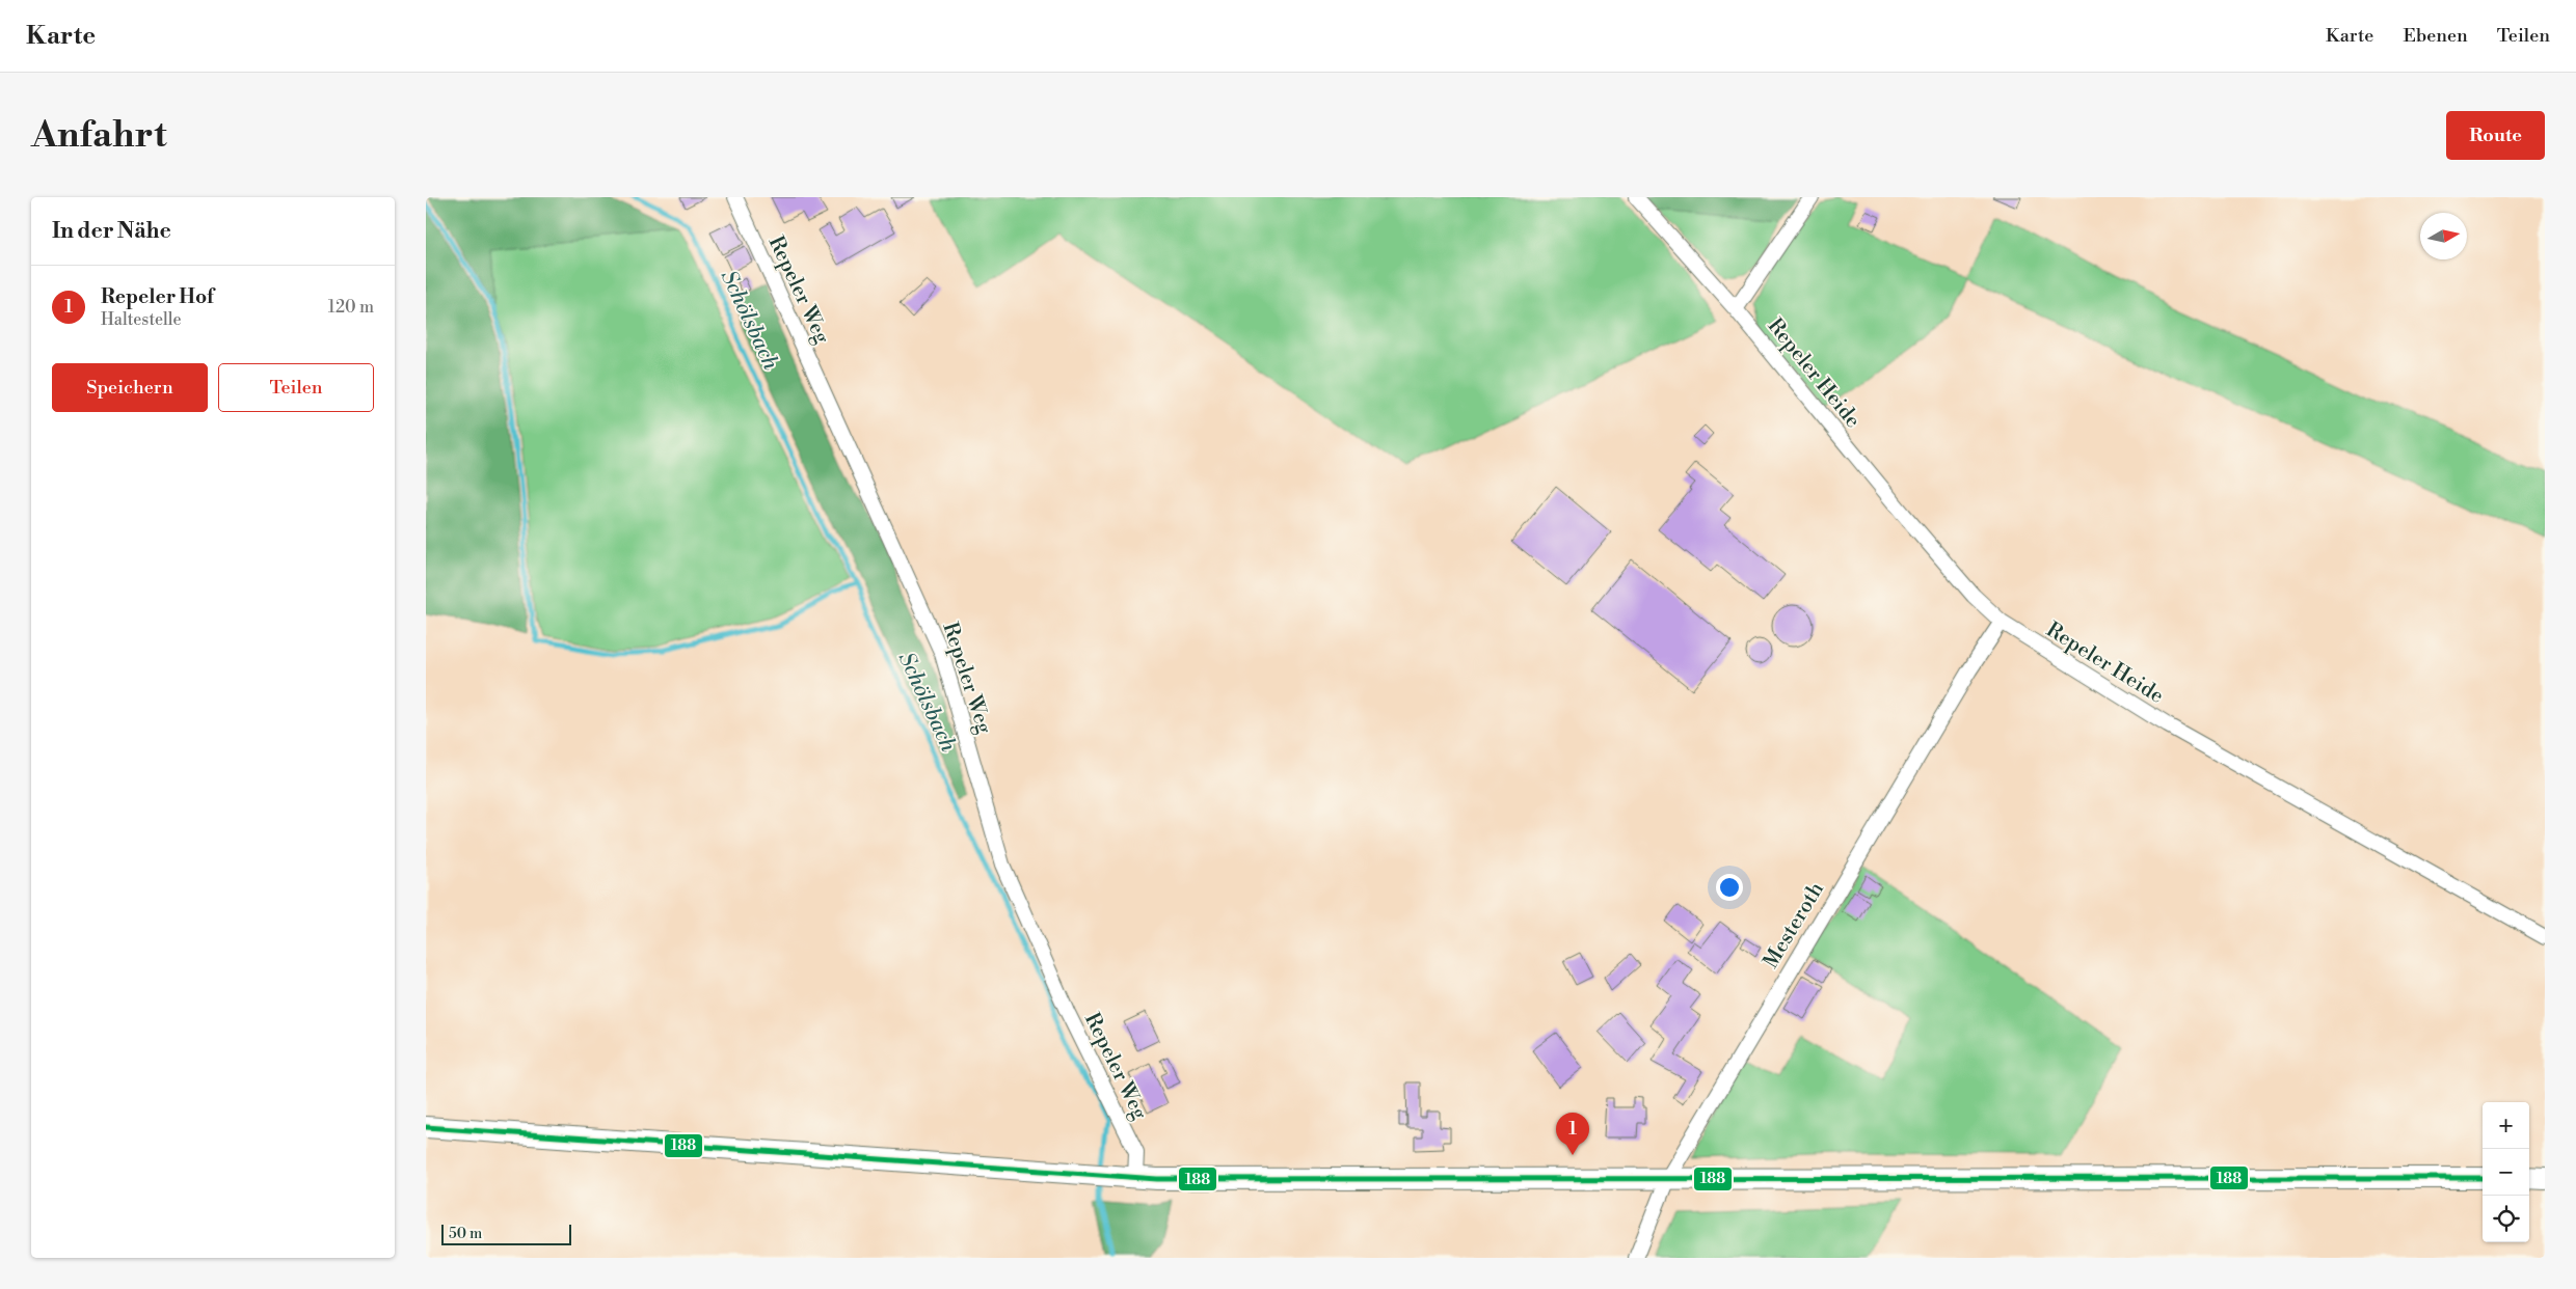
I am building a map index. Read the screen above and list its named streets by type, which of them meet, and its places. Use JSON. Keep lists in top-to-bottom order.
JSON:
{
  "streets": {
    "street": ["Repeler Weg", "Repeler Heide", "Mesteroth"]
  },
  "crossings": [
    ["Repeler Heide", "Mesteroth"]
  ],
  "water": ["Schölsbach"],
  "lines": ["transit line 188"],
  "scale_bar": "50 m",
  "north": "right",
  "page": {
    "header": "Karte",
    "nav": ["Karte", "Ebenen", "Teilen"],
    "buttons": [
      "Route",
      ["Speichern", "Teilen"]
    ],
    "title": "Anfahrt",
    "heading": "In der Nähe",
    "list": [
      {
        "mark": "1",
        "name": "Repeler Hof",
        "note": "Haltestelle",
        "value": "120 m"
      }
    ],
    "map_buttons": ["+", "−"],
    "pins": "1",
    "scale": "50 m"
  }
}
